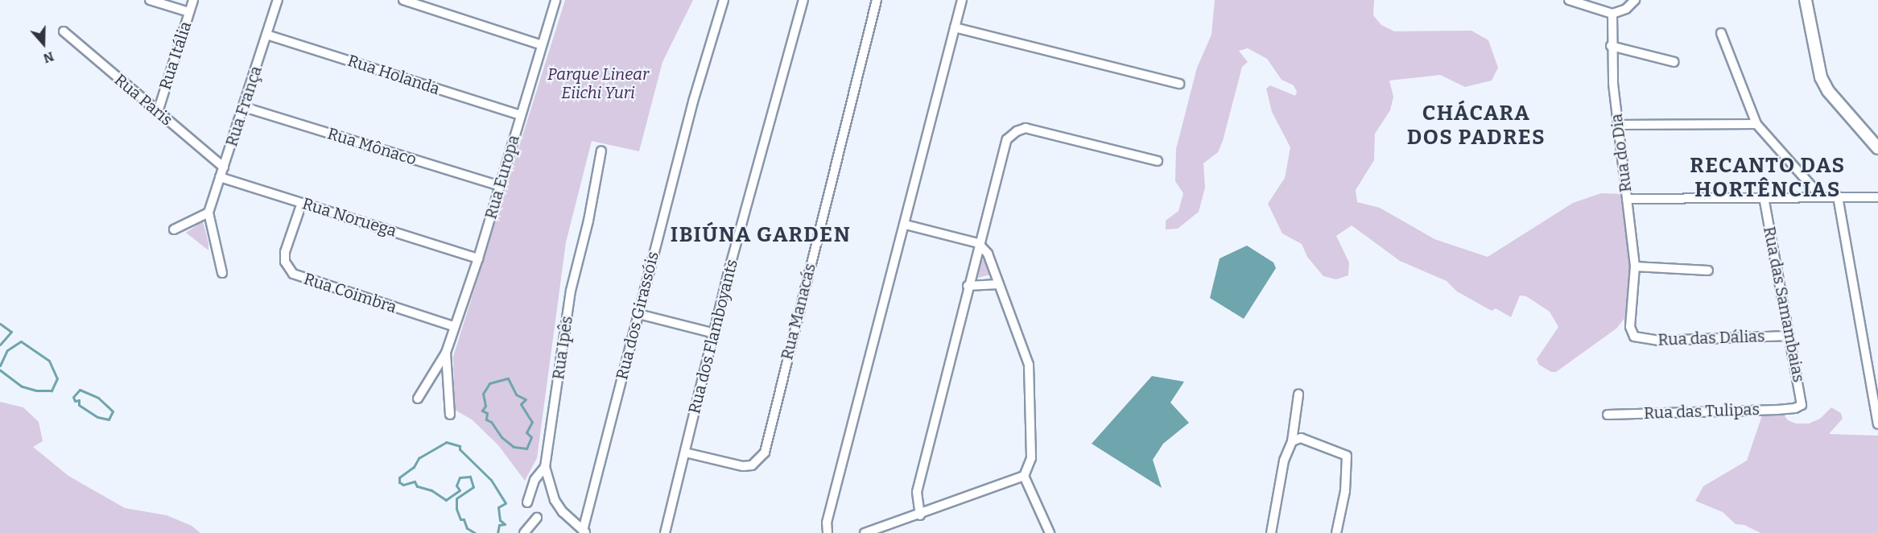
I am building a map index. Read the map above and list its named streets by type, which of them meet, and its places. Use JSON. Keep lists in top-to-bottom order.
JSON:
{
  "streets": {
    "street": [
      "Rua Itália",
      "Rua Holanda",
      "Rua Paris",
      "Rua França",
      "Rua Mônaco",
      "Rua do Dia",
      "Rua Europa",
      "Rua Noruega",
      "Rua Coimbra",
      "Rua das Samambaias",
      "Rua Manacás",
      "Rua dos Girassóis",
      "Rua dos Flamboyants",
      "Rua das Dálias",
      "Rua Ipês",
      "Rua das Tulipas"
    ]
  },
  "crossings": [
    ["Rua Itália", "Rua Paris"],
    ["Rua Holanda", "Rua França"],
    ["Rua Holanda", "Rua Europa"],
    ["Rua Paris", "Rua França"],
    ["Rua França", "Rua Mônaco"],
    ["Rua França", "Rua Noruega"],
    ["Rua Mônaco", "Rua Europa"],
    ["Rua do Dia", "Rua das Dálias"],
    ["Rua Europa", "Rua Noruega"],
    ["Rua Europa", "Rua Coimbra"],
    ["Rua Noruega", "Rua Coimbra"],
    ["Rua das Samambaias", "Rua das Dálias"],
    ["Rua das Samambaias", "Rua das Tulipas"],
    ["Rua Manacás", "Rua dos Flamboyants"],
    ["Rua dos Girassóis", "Rua Ipês"]
  ],
  "districts": ["CHÁCARA DOS PADRES", "RECANTO DAS HORTÊNCIAS", "IBIÚNA GARDEN"],
  "parks": ["Parque Linear Eiichi Yuri"],
  "north": "bottom"
}
